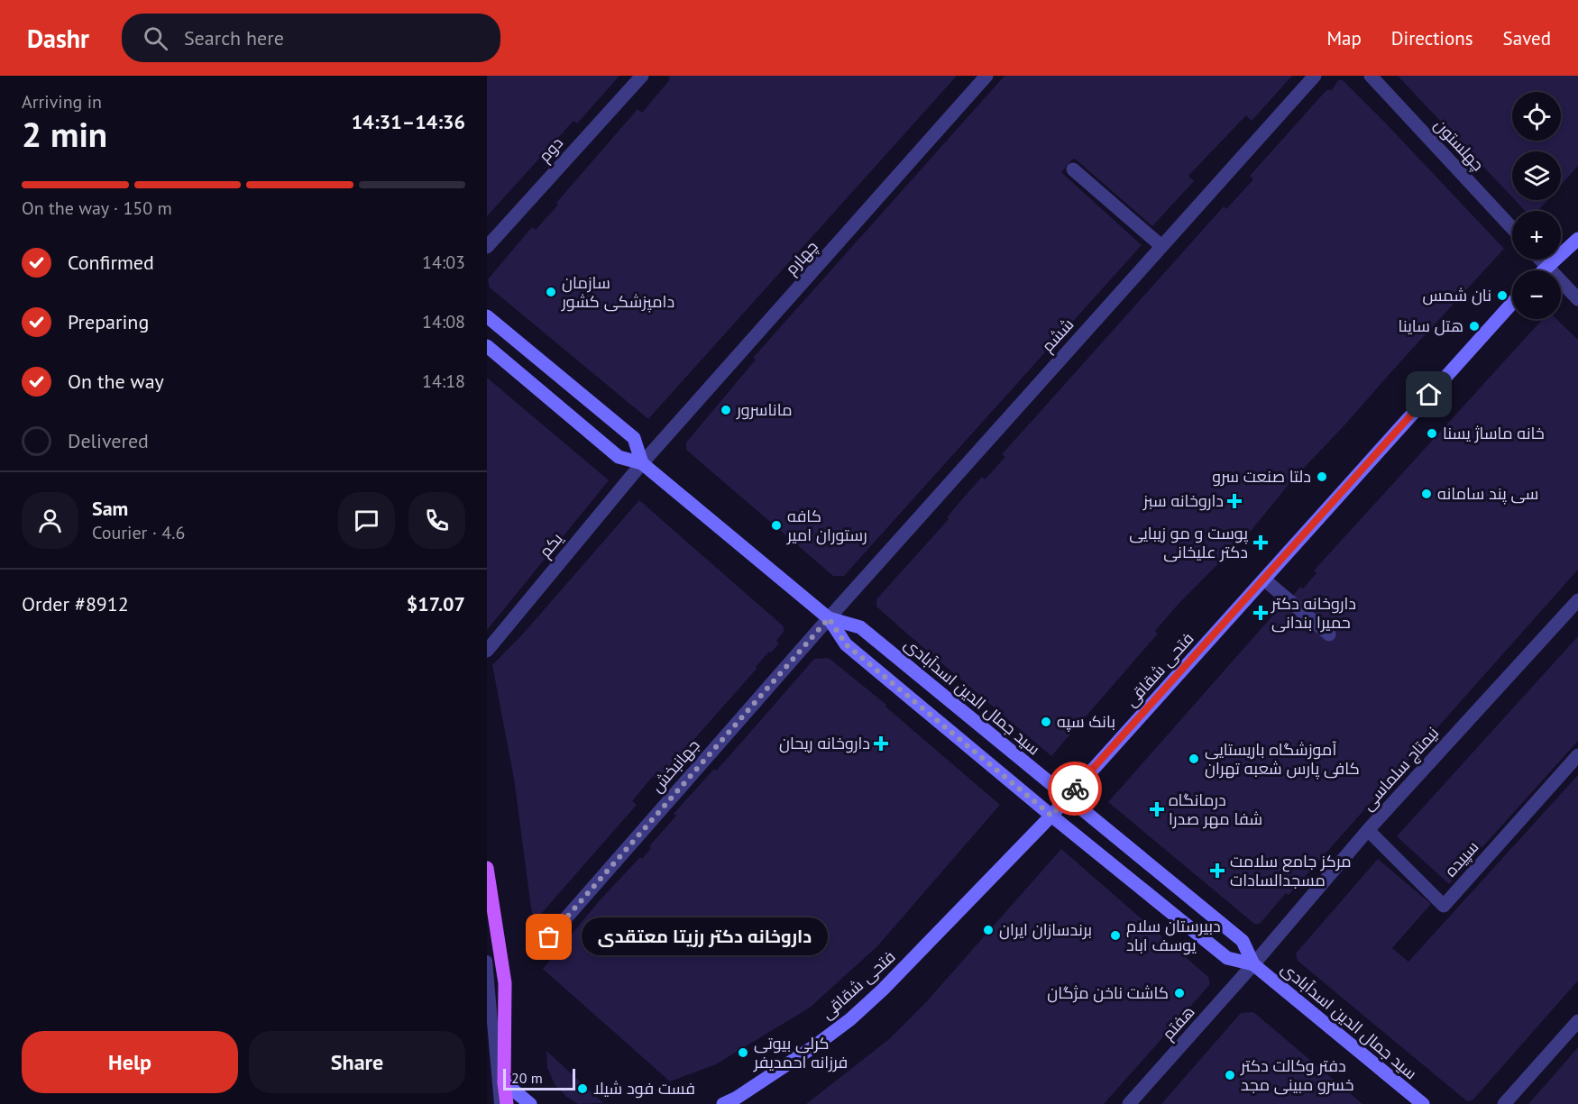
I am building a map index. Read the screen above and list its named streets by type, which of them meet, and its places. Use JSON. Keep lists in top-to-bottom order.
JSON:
{
  "streets": {
    "main road": ["فتحی شقاقی", "سید جمال الدین اسدآبادی"],
    "street": [
      "چهلستون",
      "دوم",
      "چهارم",
      "ششم",
      "یکم",
      "جهانبخش",
      "نیمتاج سلماسی",
      "سپیده",
      "هفتم"
    ]
  },
  "crossings": [
    ["چهارم", "یکم"],
    ["چهارم", "سید جمال الدین اسدآبادی"],
    ["ششم", "سید جمال الدین اسدآبادی"],
    ["ششم", "جهانبخش"],
    ["یکم", "سید جمال الدین اسدآبادی"],
    ["فتحی شقاقی", "سید جمال الدین اسدآبادی"],
    ["سید جمال الدین اسدآبادی", "جهانبخش"],
    ["سید جمال الدین اسدآبادی", "نیمتاج سلماسی"],
    ["سید جمال الدین اسدآبادی", "هفتم"],
    ["نیمتاج سلماسی", "سپیده"],
    ["نیمتاج سلماسی", "هفتم"]
  ],
  "places": {
    "other": [
      "سازمان دامپزشکی کشور",
      "نان شمس",
      "هتل ساینا",
      "ماناسرور",
      "خانه ماساژ یسنا",
      "دلتا صنعت سرو",
      "سی پند سامانه",
      "کافه رستوران امیر",
      "بانک سپه",
      "آموزشگاه باریستایی کافی پارس شعبه تهران",
      "برندسازان ایران",
      "دبیرستان سلام یوسف اباد",
      "داروخانه دکتر رزیتا معتقدی",
      "کاشت ناخن مژگان",
      "کرلی بیوتی فرزانه احمدیفر",
      "دفتر وکالت دکتر خسرو مبینی مجد",
      "فست فود شیلا"
    ],
    "health": [
      "داروخانه سبز",
      "پوست و مو زیبایی دکتر علیخانی",
      "داروخانه دکتر حمیرا بندانی",
      "داروخانه ریحان",
      "درمانگاه شفا مهر صدرا",
      "مرکز جامع سلامت مسجدالسادات"
    ]
  },
  "scale_bar": "20 m",
  "page": {
    "header": "Dashr",
    "search": "Search here",
    "nav": ["Map", "Directions", "Saved"],
    "heading": ["2 min", "Arriving in", "14:31–14:36"],
    "panel": [
      "Sam",
      "Courier · 4.6",
      "Order #8912",
      "$17.07"
    ],
    "map_buttons": ["+", "−"],
    "bar": "On the way · 150 m",
    "list": [
      ["Confirmed", "14:03"],
      ["Preparing", "14:08"],
      ["On the way", "14:18"],
      "Delivered"
    ],
    "bubble": "داروخانه دکتر رزیتا معتقدی",
    "buttons": ["Help", "Share"],
    "scale": "20 m"
  }
}
